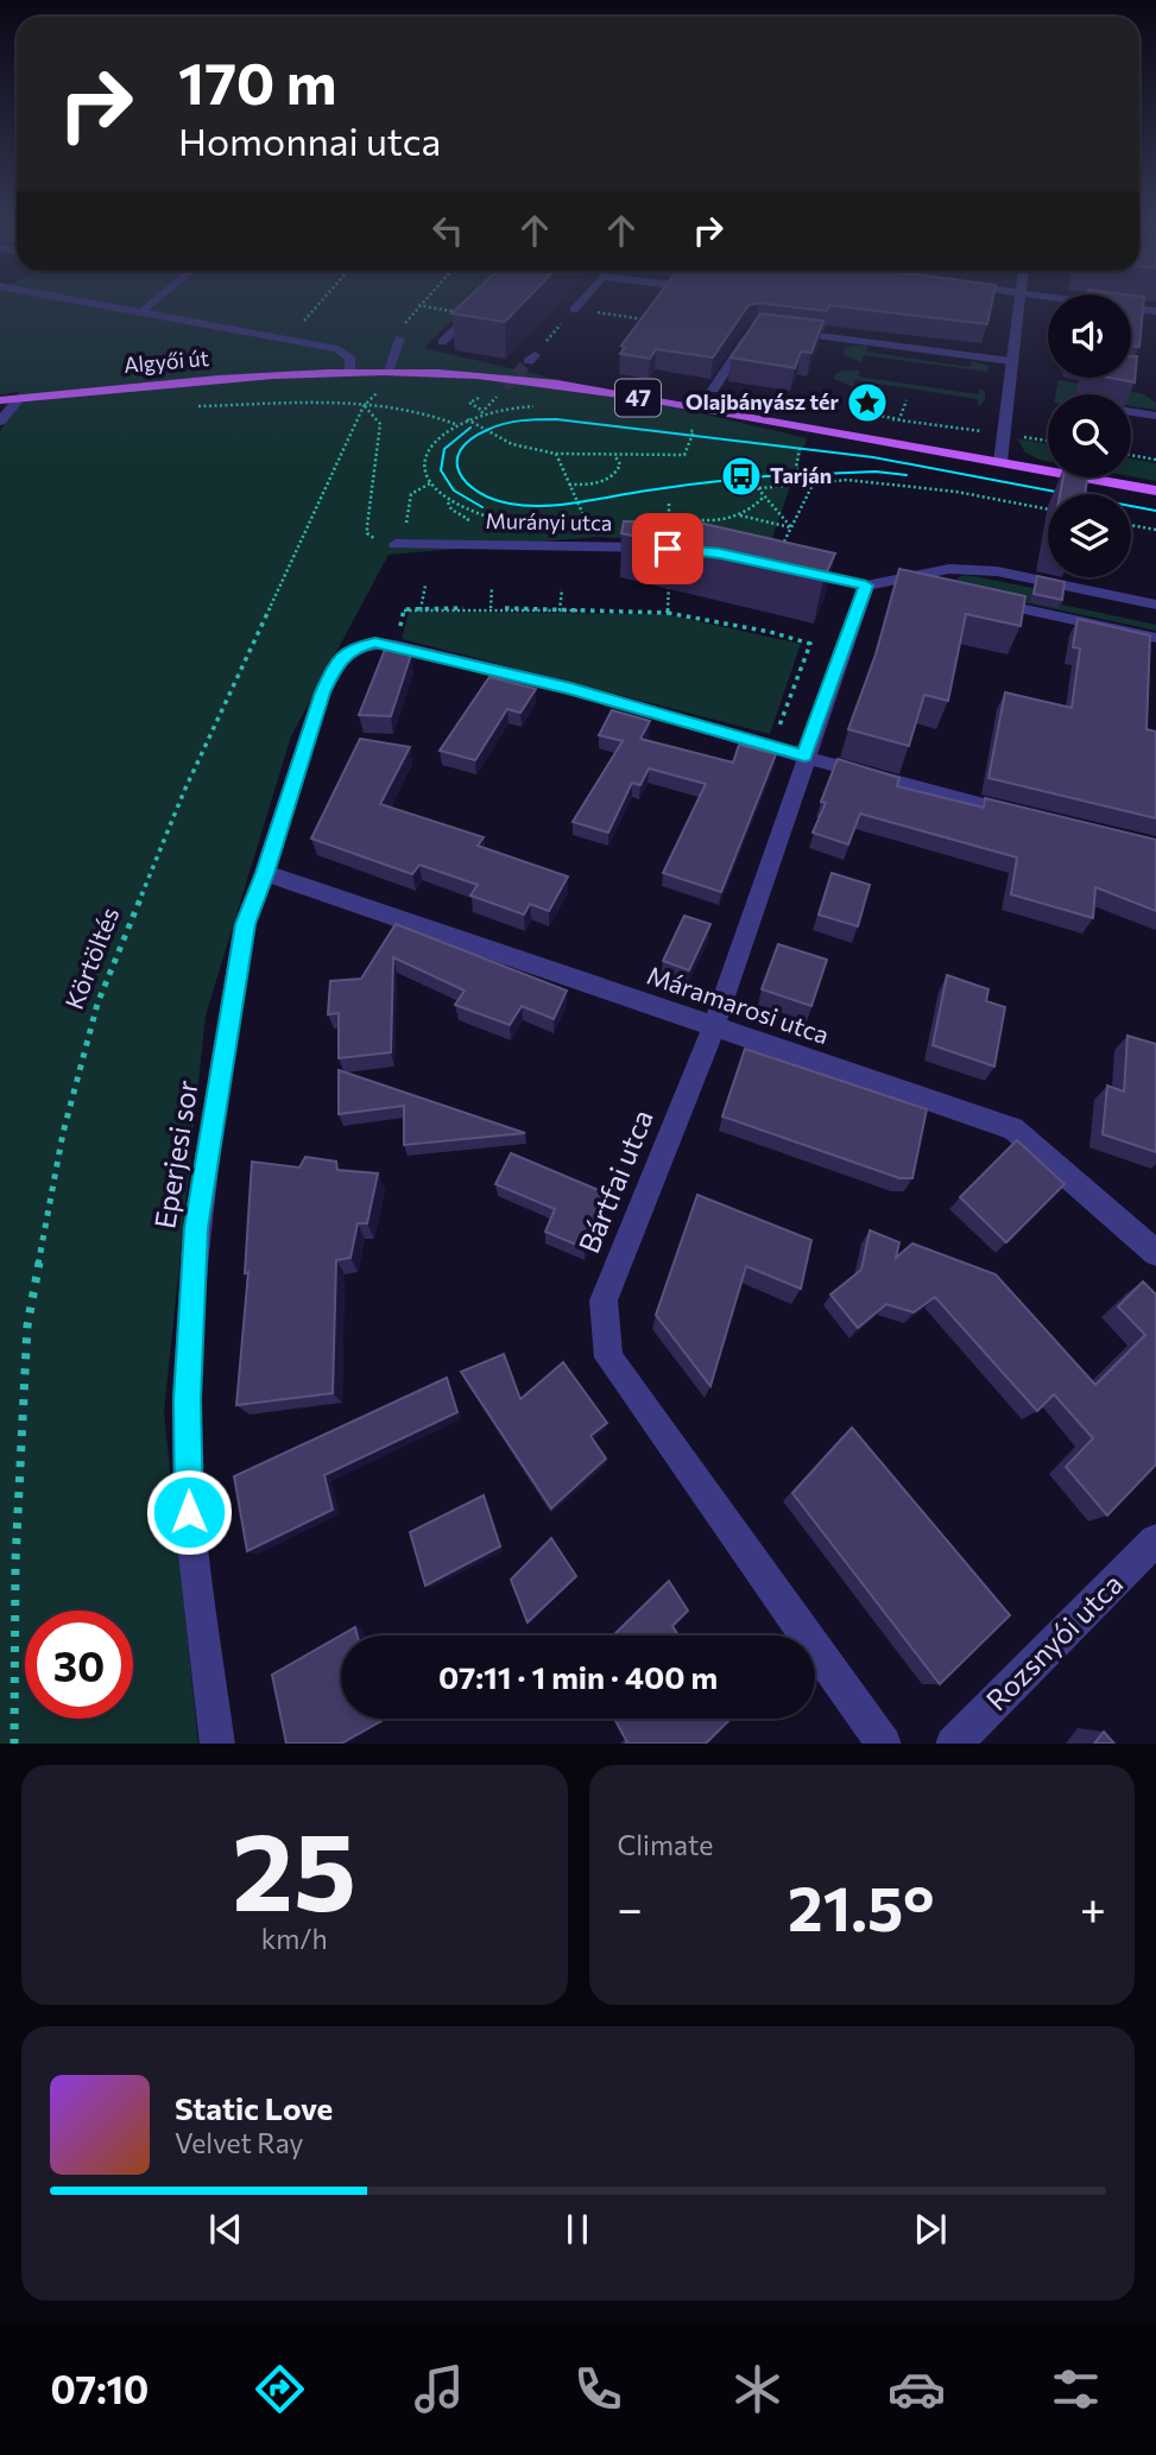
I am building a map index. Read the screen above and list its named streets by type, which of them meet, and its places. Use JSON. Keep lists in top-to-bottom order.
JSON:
{
  "streets": {
    "main road": ["Algyői út", "47"],
    "street": [
      "Murányi utca",
      "Máramarosi utca",
      "Eperjesi sor",
      "Bártfai utca",
      "Rozsnyói utca"
    ],
    "path": ["Körtöltés"]
  },
  "crossings": [
    ["Algyői út", "47"],
    ["Algyői út", "Körtöltés"],
    ["47", "Körtöltés"],
    ["Máramarosi utca", "Eperjesi sor"],
    ["Máramarosi utca", "Bártfai utca"]
  ],
  "places": {
    "place": ["Olajbányász tér"],
    "bus stop": ["Tarján"]
  },
  "page": {
    "turn": ["170 m", "Homonnai utca"],
    "limit": "30",
    "trip": "07:11 · 1 min · 400 m",
    "tile": [
      ["25", "km/h"],
      "Climate"
    ],
    "heat": ["−", "21.5°", "+"],
    "song": ["Static Love", "Velvet Ray"],
    "tabs": "07:10"
  }
}
